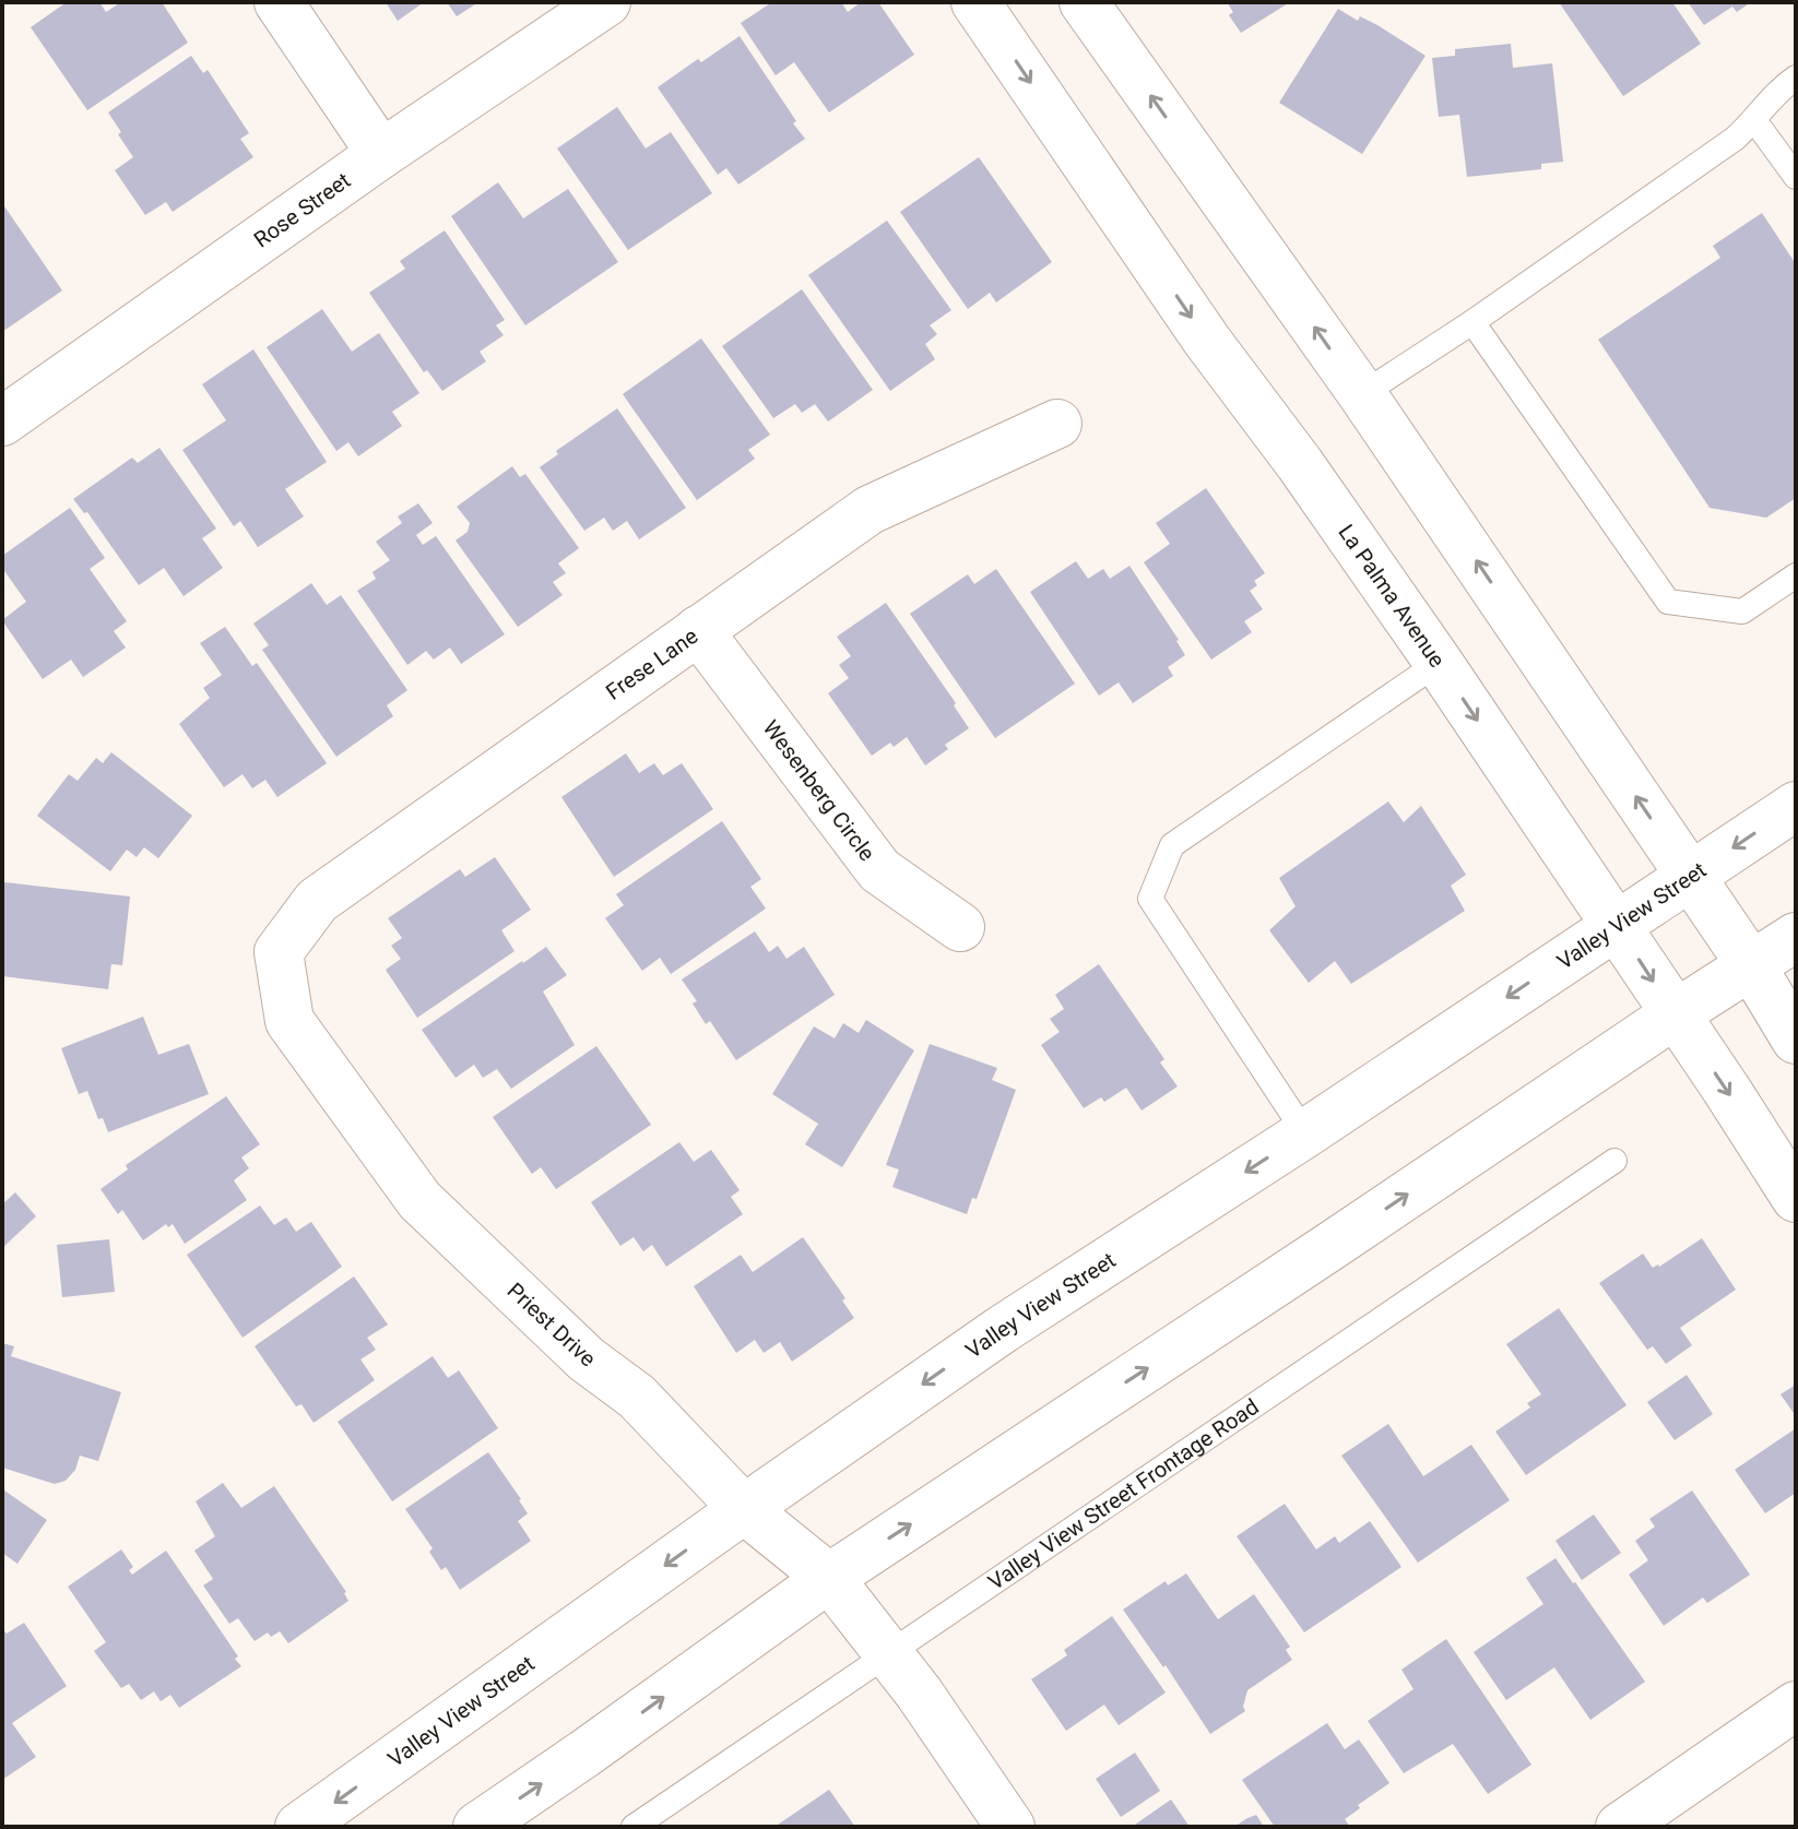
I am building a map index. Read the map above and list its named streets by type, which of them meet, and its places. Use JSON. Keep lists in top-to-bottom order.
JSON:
{
  "streets": {
    "main road": [
      "Rose Street",
      "La Palma Avenue",
      "Frese Lane",
      "Wesenberg Circle",
      "Valley View Street",
      "Priest Drive"
    ],
    "lane": ["Valley View Street Frontage Road"]
  },
  "crossings": [
    ["La Palma Avenue", "Valley View Street"],
    ["Frese Lane", "Wesenberg Circle"],
    ["Frese Lane", "Priest Drive"],
    ["Valley View Street", "Priest Drive"],
    ["Priest Drive", "Valley View Street Frontage Road"]
  ]
}
